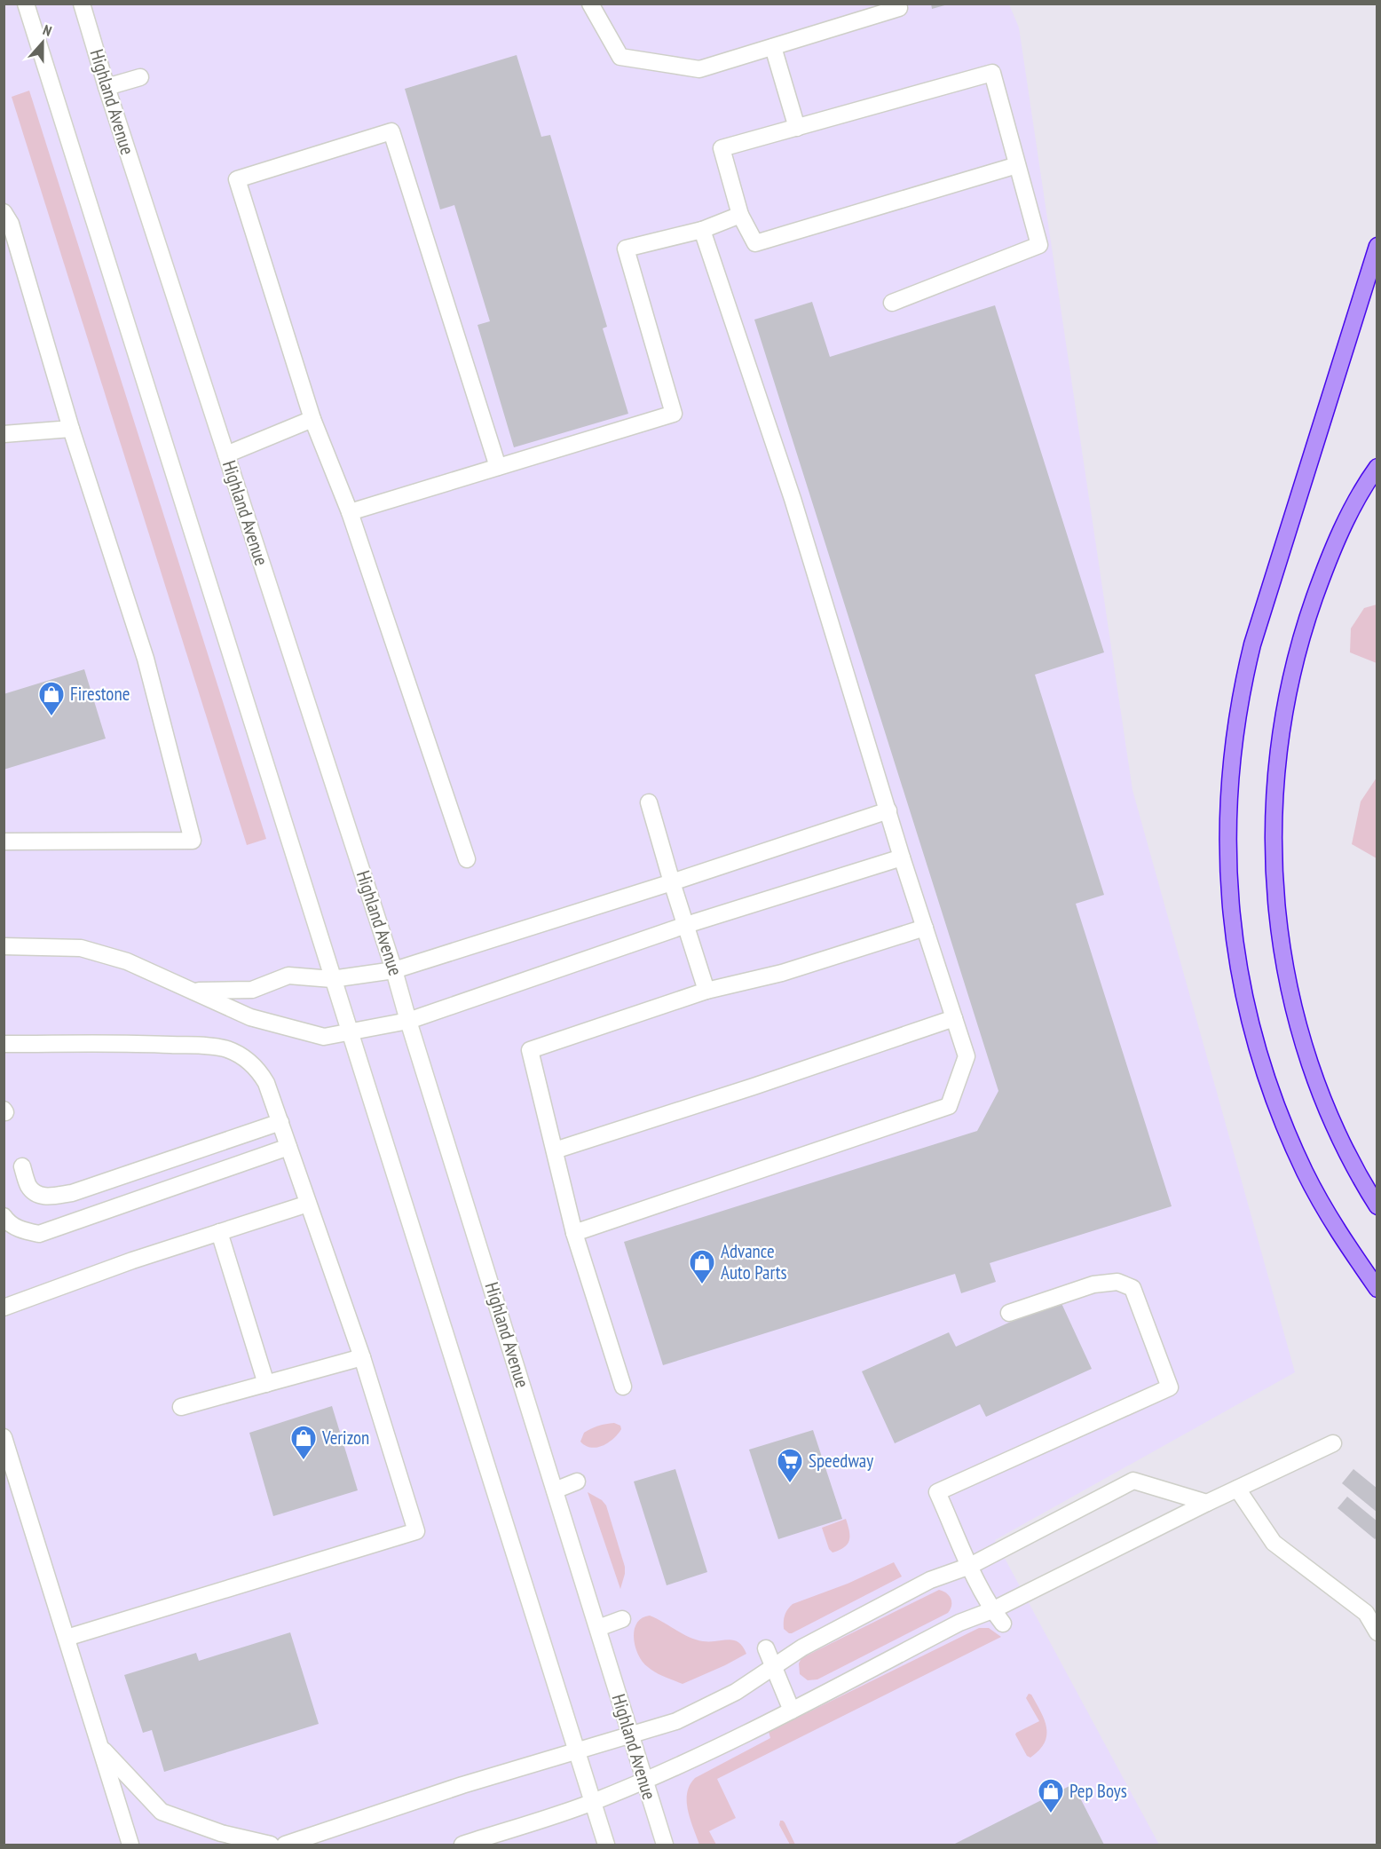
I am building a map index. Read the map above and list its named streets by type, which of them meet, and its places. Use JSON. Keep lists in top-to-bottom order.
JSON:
{
  "streets": {
    "main road": ["Highland Avenue"]
  },
  "places": {
    "shop": [
      "Firestone",
      "Advance Auto Parts",
      "Verizon",
      "Pep Boys"
    ],
    "supermarket": ["Speedway"]
  },
  "north": "top"
}
